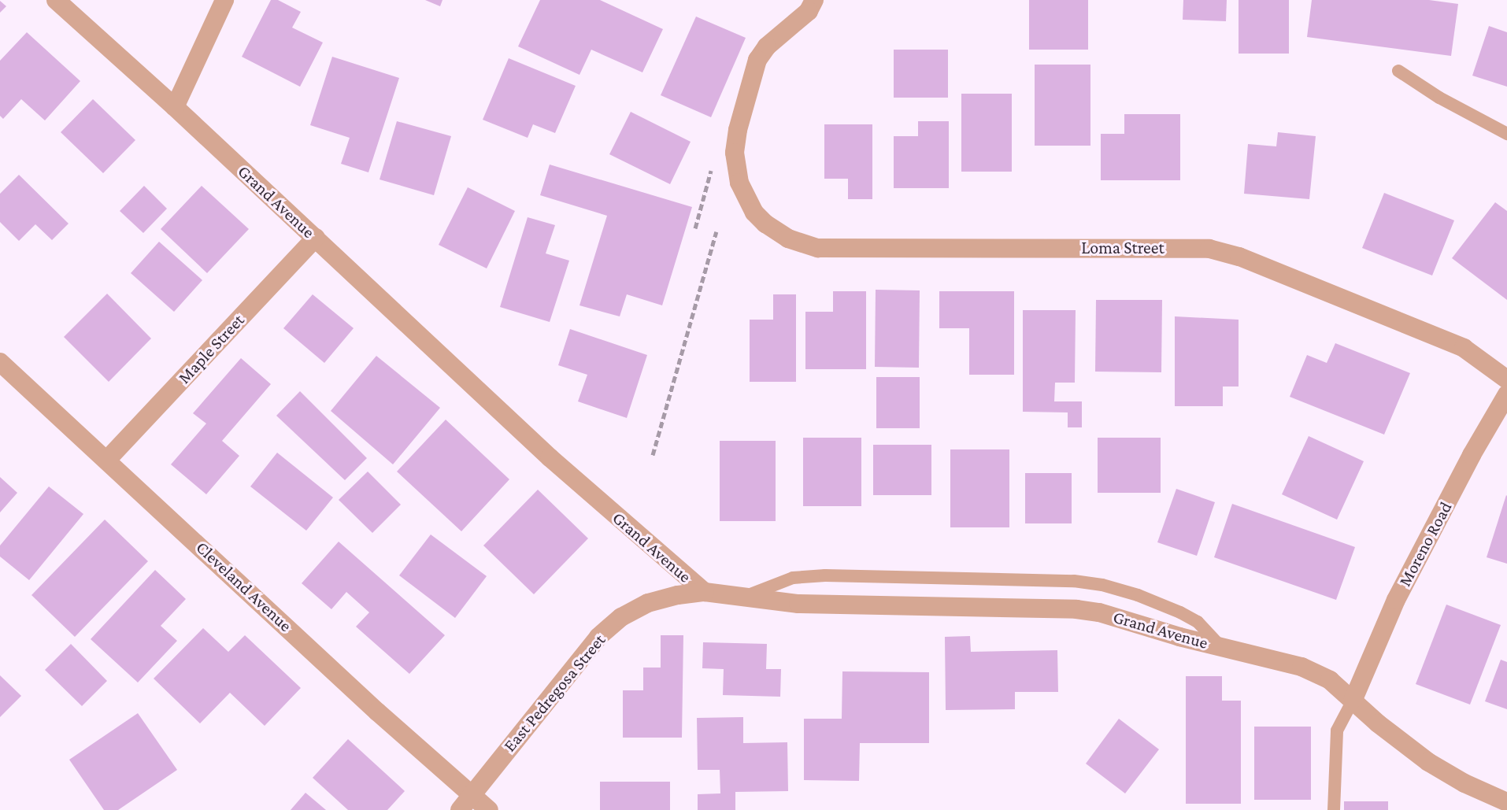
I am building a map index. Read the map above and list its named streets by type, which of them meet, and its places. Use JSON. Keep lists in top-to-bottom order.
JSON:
{
  "streets": {
    "street": [
      "Grand Avenue",
      "Loma Street",
      "Maple Street",
      "Moreno Road",
      "Cleveland Avenue",
      "East Pedregosa Street"
    ]
  },
  "crossings": [
    ["Grand Avenue", "Maple Street"],
    ["Grand Avenue", "Moreno Road"],
    ["Grand Avenue", "East Pedregosa Street"],
    ["Maple Street", "Cleveland Avenue"],
    ["Cleveland Avenue", "East Pedregosa Street"]
  ]
}
